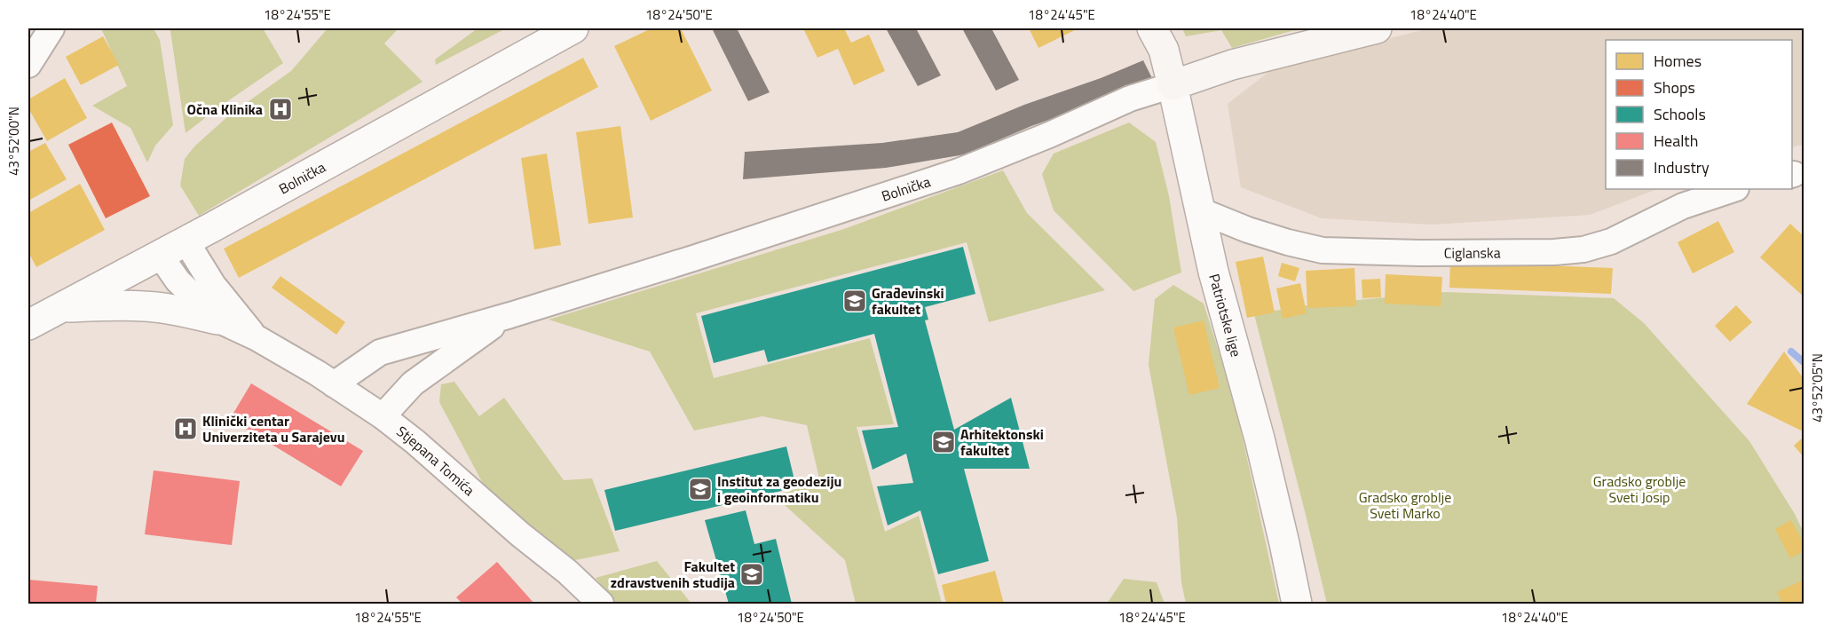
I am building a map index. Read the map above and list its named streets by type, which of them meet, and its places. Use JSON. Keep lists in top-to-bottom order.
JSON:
{
  "streets": {
    "main road": ["Bolnička", "Patriotske lige"],
    "street": ["Ciglanska", "Stjepana Tomića"]
  },
  "crossings": [
    ["Bolnička", "Patriotske lige"],
    ["Bolnička", "Stjepana Tomića"],
    ["Ciglanska", "Patriotske lige"]
  ],
  "parks": ["Gradsko groblje Sveti Josip", "Gradsko groblje Sveti Marko"],
  "places": {
    "hospital": ["Očna Klinika", "Klinički centar Univerziteta u Sarajevu"],
    "school or university": [
      "Građevinski fakultet",
      "Arhitektonski fakultet",
      "Institut za geodeziju i geoinformatiku",
      "Fakultet zdravstvenih studija"
    ]
  },
  "legend": [
    "Homes",
    "Shops",
    "Schools",
    "Health",
    "Industry"
  ],
  "coordinates": [
    "18°24'55\"E",
    "18°24'50\"E",
    "18°24'45\"E",
    "18°24'40\"E",
    "43°52'00\"N",
    "43°52'05\"N"
  ]
}
